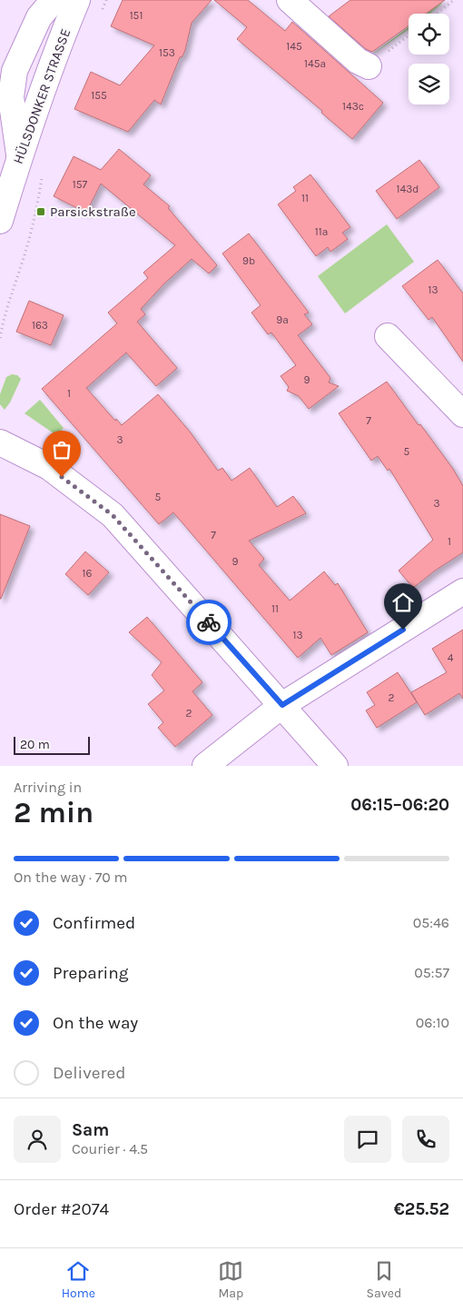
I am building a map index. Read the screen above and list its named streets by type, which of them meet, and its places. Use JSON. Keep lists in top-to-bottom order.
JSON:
{
  "streets": {
    "street": ["HÜLSDONKER STRASSE"]
  },
  "places": {
    "transit": ["Parsickstraße"]
  },
  "house_numbers": [
    "151",
    "145",
    "153",
    "145a",
    "155",
    "143c",
    "157",
    "143d",
    "11",
    "11a",
    "9b",
    "13",
    "9a",
    "163",
    "9",
    "1",
    "7",
    "3",
    "5",
    "5",
    "3",
    "7",
    "1",
    "9",
    "16",
    "11",
    "13",
    "4",
    "2",
    "2"
  ],
  "scale_bar": "20 m",
  "page": {
    "scale": "20 m",
    "heading": ["2 min", "Arriving in", "06:15–06:20"],
    "panel": [
      "Sam",
      "Courier · 4.5",
      "Order #2074",
      "€25.52"
    ],
    "bar": "On the way · 70 m",
    "list": [
      ["Confirmed", "05:46"],
      ["Preparing", "05:57"],
      ["On the way", "06:10"],
      "Delivered"
    ],
    "tabs": ["Home", "Map", "Saved"]
  }
}
